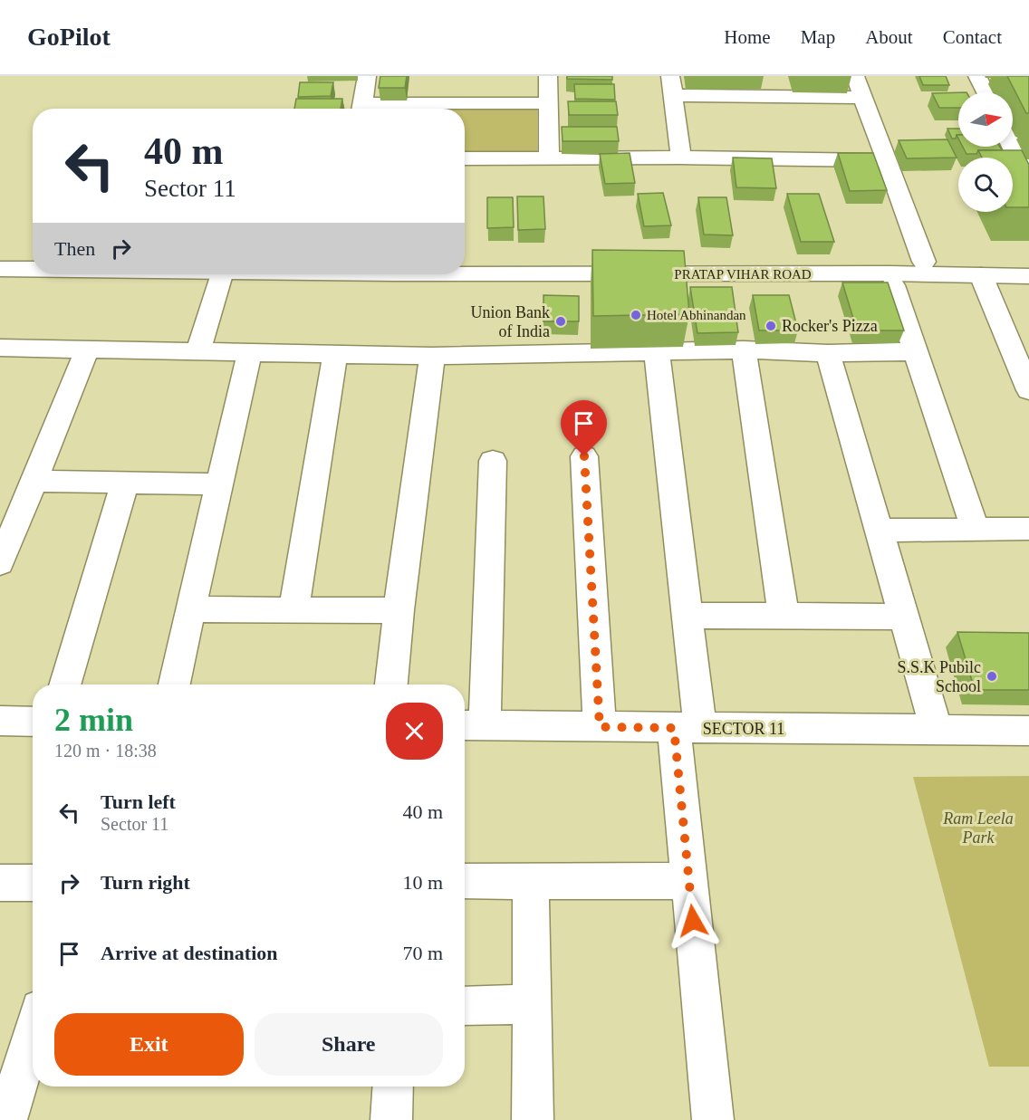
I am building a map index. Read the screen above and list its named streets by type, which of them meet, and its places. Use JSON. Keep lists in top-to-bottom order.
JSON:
{
  "streets": {
    "street": ["PRATAP VIHAR ROAD", "SECTOR 11"]
  },
  "parks": ["Ram Leela Park"],
  "places": [
    "Hotel Abhinandan",
    "Union Bank of India",
    "Rocker's Pizza",
    "S.S.K Pubilc School"
  ],
  "north": "right",
  "page": {
    "header": "GoPilot",
    "nav": [
      "Home",
      "Map",
      "About",
      "Contact"
    ],
    "turn": ["40 m", "Sector 11"],
    "then": "Then",
    "heading": ["2 min", "120 m · 18:38"],
    "list": [
      {
        "name": "Turn left",
        "note": "Sector 11",
        "value": "40 m"
      },
      {
        "name": "Turn right",
        "value": "10 m"
      },
      {
        "name": "Arrive at destination",
        "value": "70 m"
      }
    ],
    "buttons": ["Exit", "Share"]
  }
}
